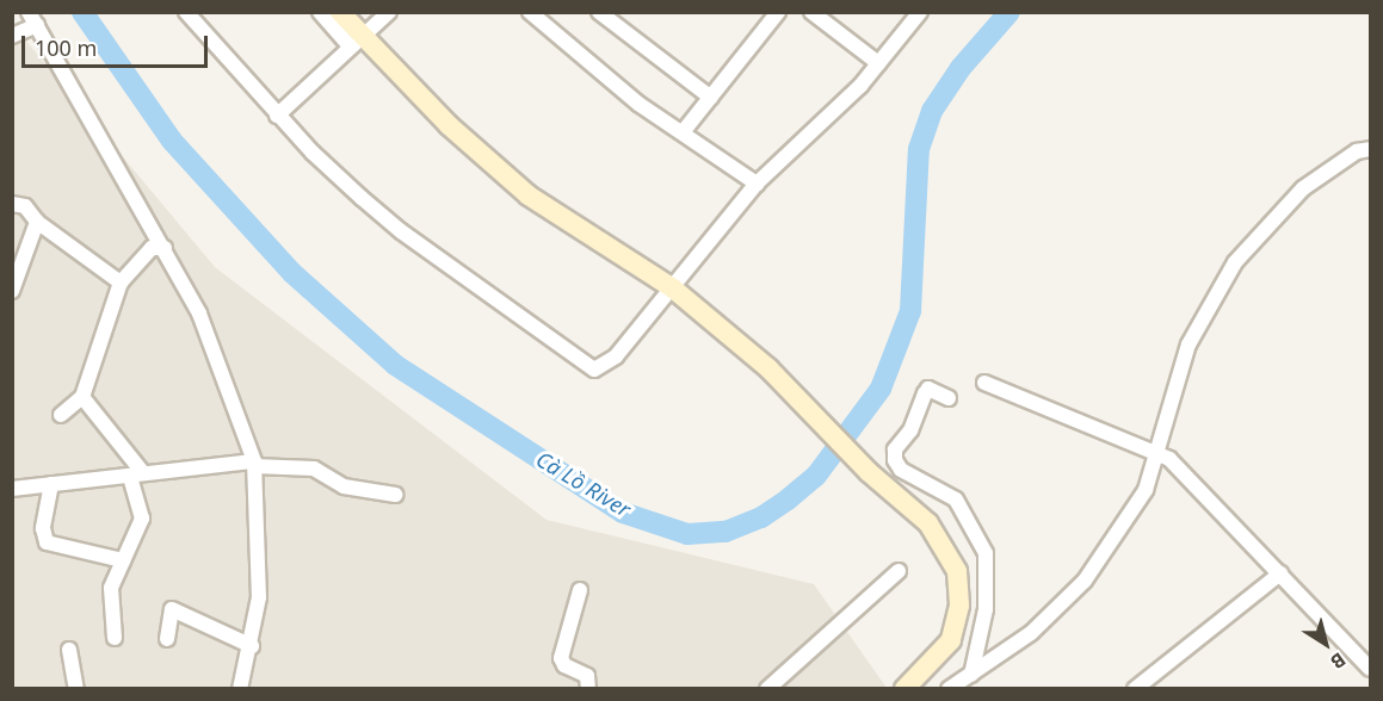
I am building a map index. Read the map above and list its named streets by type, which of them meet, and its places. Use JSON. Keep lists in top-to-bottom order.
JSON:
{
  "water": ["Cà Lồ River"],
  "scale_bar": "100 m",
  "north": "bottom right"
}
